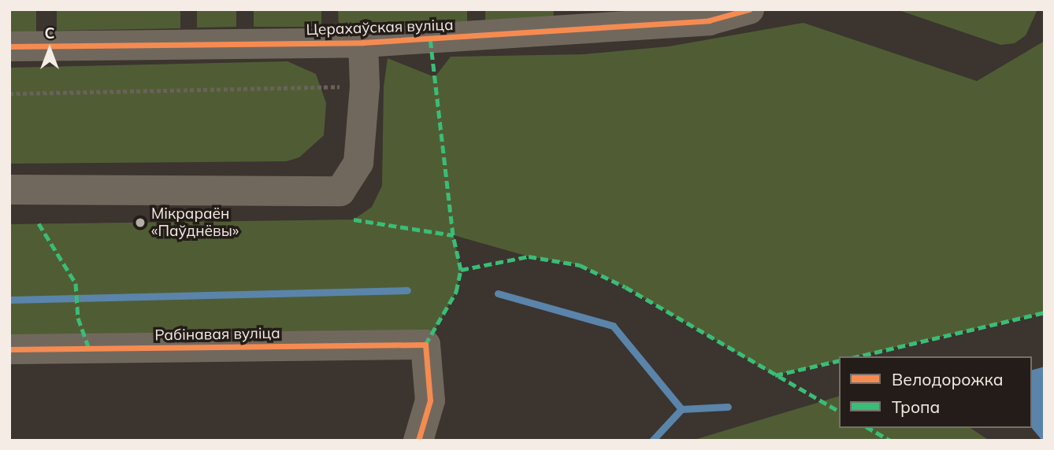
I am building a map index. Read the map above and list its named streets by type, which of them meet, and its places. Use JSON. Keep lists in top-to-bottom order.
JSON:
{
  "streets": {
    "street": ["Церахаўская вуліца", "Рабінавая вуліца"]
  },
  "places": ["Мікрараён «Паўднёвы»"],
  "legend": ["Велодорожка", "Тропа"],
  "north": "top"
}
